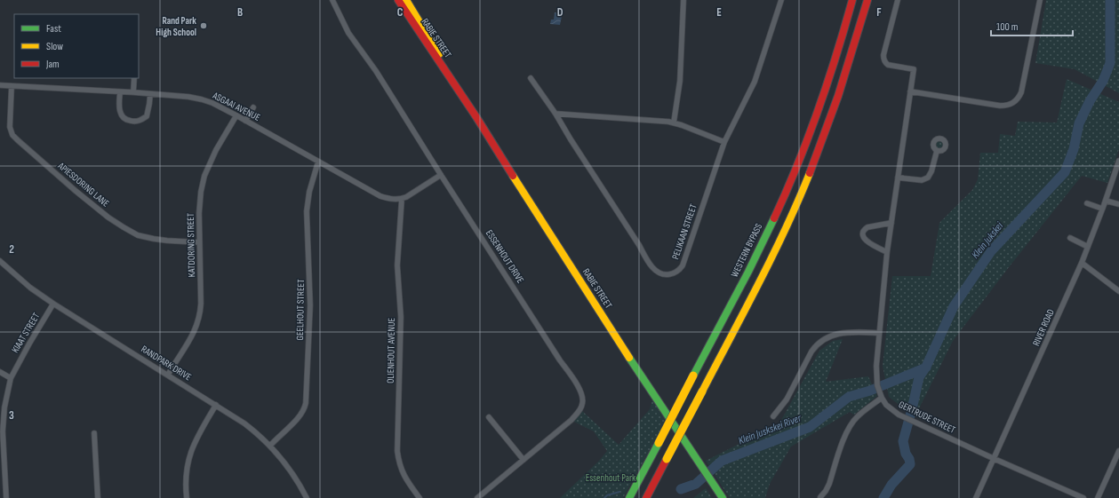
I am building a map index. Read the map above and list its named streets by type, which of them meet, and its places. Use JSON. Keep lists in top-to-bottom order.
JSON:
{
  "streets": {
    "main road": ["RABIE STREET", "WESTERN BYPASS"],
    "street": [
      "ASGAAI AVENUE",
      "APIESDORING LANE",
      "PELIKAAN STREET",
      "KATDORING STREET",
      "ESSENHOUT DRIVE",
      "GEELHOUT STREET",
      "RIVER ROAD",
      "KIAAT STREET",
      "OLIENHOUT AVENUE",
      "RANDPARK DRIVE",
      "GERTRUDE STREET"
    ]
  },
  "crossings": [
    ["ASGAAI AVENUE", "APIESDORING LANE"],
    ["ASGAAI AVENUE", "KATDORING STREET"],
    ["ASGAAI AVENUE", "GEELHOUT STREET"],
    ["ASGAAI AVENUE", "OLIENHOUT AVENUE"],
    ["APIESDORING LANE", "KATDORING STREET"],
    ["KATDORING STREET", "RANDPARK DRIVE"],
    ["GEELHOUT STREET", "RANDPARK DRIVE"],
    ["RIVER ROAD", "GERTRUDE STREET"],
    ["KIAAT STREET", "RANDPARK DRIVE"]
  ],
  "water": ["Klein Jukskei", "Klein Juskskei River"],
  "parks": ["Essenhout Park"],
  "places": ["Rand Park High School"],
  "legend": ["Fast", "Slow", "Jam"],
  "scale_bar": "100 m",
  "grid": {
    "columns": [
      "B",
      "C",
      "D",
      "E",
      "F"
    ],
    "rows": ["2", "3"]
  }
}
